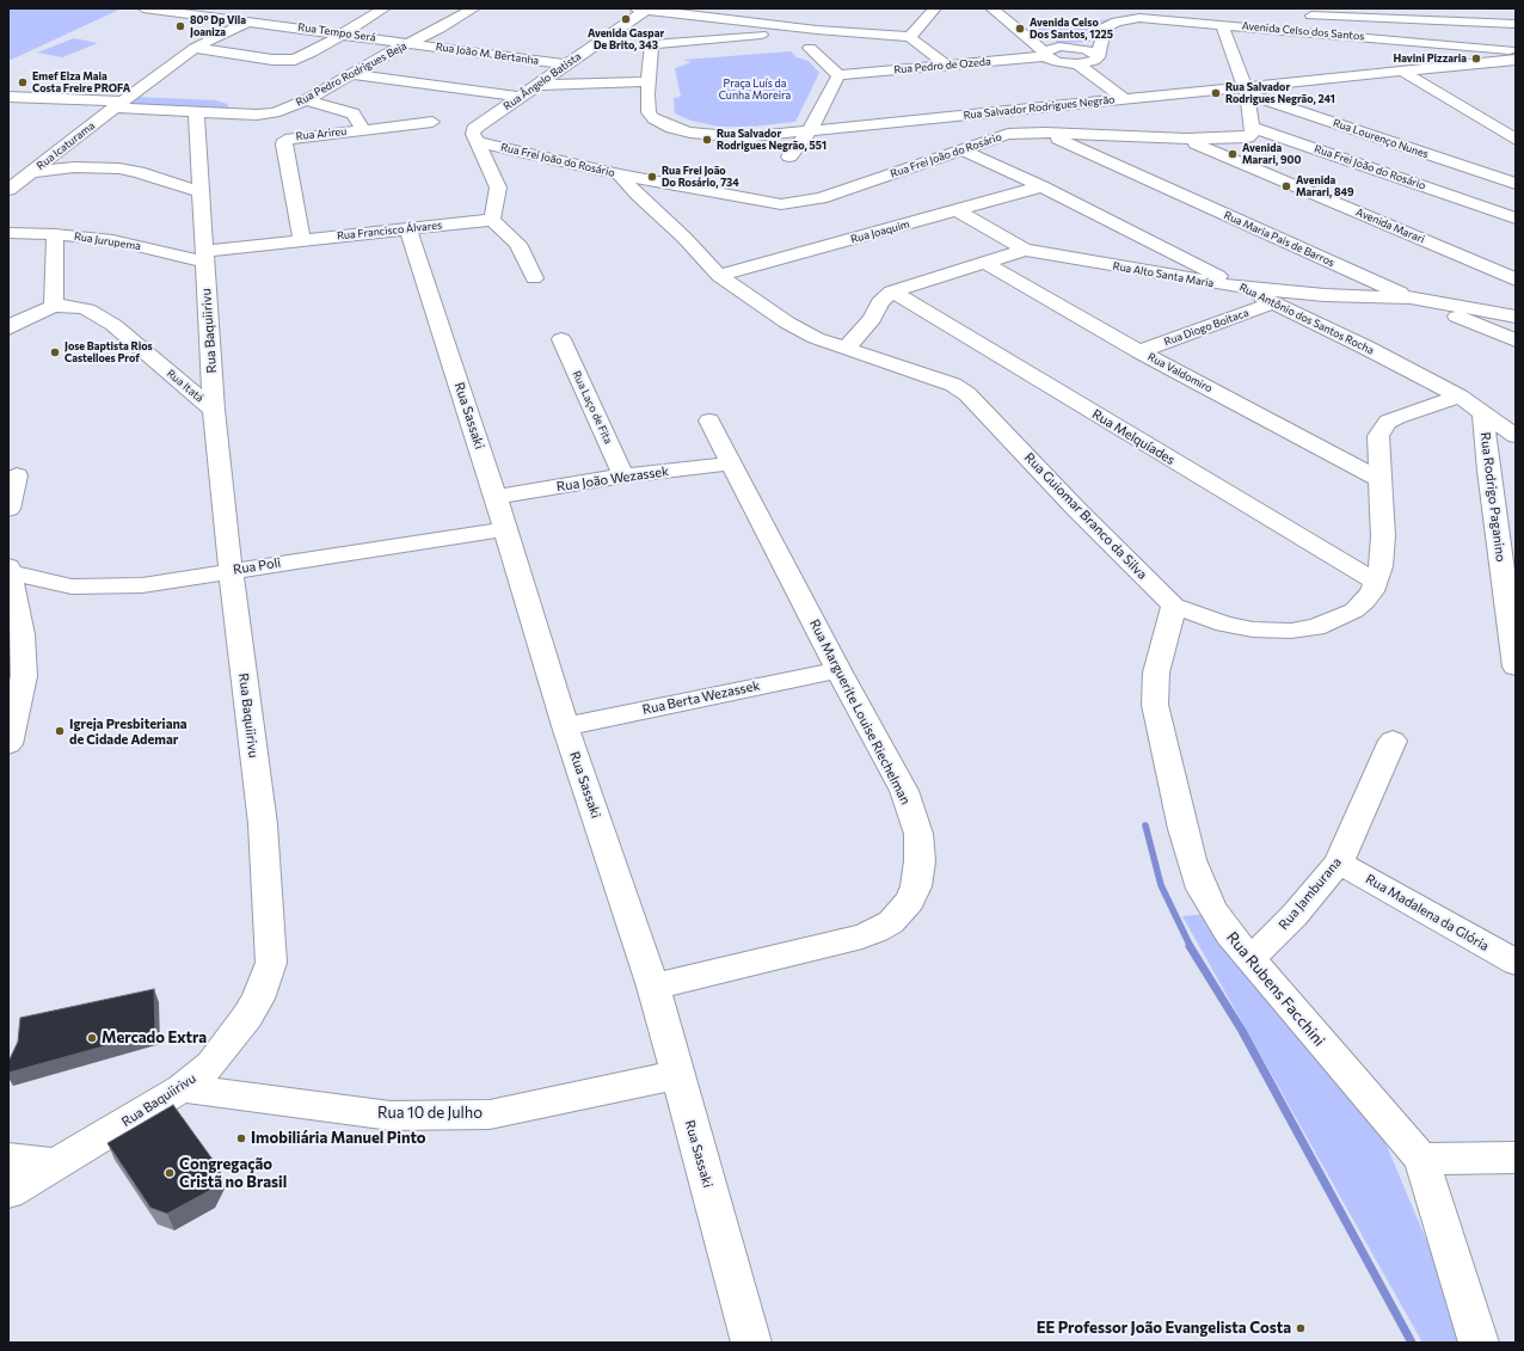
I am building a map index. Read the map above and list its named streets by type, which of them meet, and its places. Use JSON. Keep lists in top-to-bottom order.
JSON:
{
  "streets": {
    "street": [
      "Avenida Celso dos Santos",
      "Rua Tempo Será",
      "Rua João M. Bertanha",
      "Rua Pedro de Ozeda",
      "Rua Pedro Rodrigues Beja",
      "Rua Ângelo Batista",
      "Rua Salvador Rodrigues Negrão",
      "Rua Arireu",
      "Rua Lourenço Nunes",
      "Rua Icaturama",
      "Rua Frei João do Rosário",
      "Avenida Marari",
      "Rua Francisco Álvares",
      "Rua Joaquim",
      "Rua Maria Pais de Barros",
      "Rua Jurupema",
      "Rua Alto Santa Maria",
      "Rua Antônio dos Santos Rocha",
      "Rua Diogo Boitaca",
      "Rua Baquiirivu",
      "Rua Valdomiro",
      "Rua Itatá",
      "Rua Laço de Fita",
      "Rua Sassaki",
      "Rua Melquíades",
      "Rua João Wezassek",
      "Rua Rodrigo Paganino",
      "Rua Guiomar Branco da Silva",
      "Rua Poli",
      "Rua Berta Wezassek",
      "Rua Marguerite Louise Riechelman",
      "Rua Jamburana",
      "Rua Madalena da Glória",
      "Rua Rubens Facchini",
      "Rua 10 de Julho"
    ]
  },
  "crossings": [
    ["Avenida Celso dos Santos", "Rua Salvador Rodrigues Negrão"],
    ["Rua Tempo Será", "Rua João M. Bertanha"],
    ["Rua Tempo Será", "Rua Pedro Rodrigues Beja"],
    ["Rua Tempo Será", "Rua Icaturama"],
    ["Rua João M. Bertanha", "Rua Pedro Rodrigues Beja"],
    ["Rua João M. Bertanha", "Rua Ângelo Batista"],
    ["Rua Pedro Rodrigues Beja", "Rua Icaturama"],
    ["Rua Pedro Rodrigues Beja", "Rua Baquiirivu"],
    ["Rua Ângelo Batista", "Rua Frei João do Rosário"],
    ["Rua Salvador Rodrigues Negrão", "Rua Lourenço Nunes"],
    ["Rua Arireu", "Rua Francisco Álvares"],
    ["Rua Frei João do Rosário", "Avenida Marari"],
    ["Rua Frei João do Rosário", "Rua Maria Pais de Barros"],
    ["Rua Frei João do Rosário", "Rua Antônio dos Santos Rocha"],
    ["Rua Frei João do Rosário", "Rua Guiomar Branco da Silva"],
    ["Rua Francisco Álvares", "Rua Jurupema"],
    ["Rua Francisco Álvares", "Rua Baquiirivu"],
    ["Rua Francisco Álvares", "Rua Sassaki"],
    ["Rua Joaquim", "Rua Antônio dos Santos Rocha"],
    ["Rua Joaquim", "Rua Guiomar Branco da Silva"],
    ["Rua Maria Pais de Barros", "Rua Alto Santa Maria"],
    ["Rua Jurupema", "Rua Baquiirivu"],
    ["Rua Alto Santa Maria", "Rua Antônio dos Santos Rocha"],
    ["Rua Alto Santa Maria", "Rua Valdomiro"],
    ["Rua Alto Santa Maria", "Rua Melquíades"],
    ["Rua Antônio dos Santos Rocha", "Rua Diogo Boitaca"],
    ["Rua Antônio dos Santos Rocha", "Rua Rodrigo Paganino"],
    ["Rua Antônio dos Santos Rocha", "Rua Guiomar Branco da Silva"],
    ["Rua Diogo Boitaca", "Rua Valdomiro"],
    ["Rua Baquiirivu", "Rua Itatá"],
    ["Rua Baquiirivu", "Rua Poli"],
    ["Rua Baquiirivu", "Rua 10 de Julho"],
    ["Rua Valdomiro", "Rua Guiomar Branco da Silva"],
    ["Rua Laço de Fita", "Rua João Wezassek"],
    ["Rua Sassaki", "Rua João Wezassek"],
    ["Rua Sassaki", "Rua Poli"],
    ["Rua Sassaki", "Rua Berta Wezassek"],
    ["Rua Sassaki", "Rua Marguerite Louise Riechelman"],
    ["Rua Sassaki", "Rua 10 de Julho"],
    ["Rua Melquíades", "Rua Guiomar Branco da Silva"],
    ["Rua João Wezassek", "Rua Marguerite Louise Riechelman"],
    ["Rua Guiomar Branco da Silva", "Rua Rubens Facchini"],
    ["Rua Berta Wezassek", "Rua Marguerite Louise Riechelman"],
    ["Rua Jamburana", "Rua Madalena da Glória"],
    ["Rua Jamburana", "Rua Rubens Facchini"]
  ],
  "parks": ["Praça Luís da Cunha Moreira"],
  "places": [
    "Avenida Gaspar De Brito, 343",
    "80º Dp Vila Joaniza",
    "Avenida Celso Dos Santos, 1225",
    "Havini Pizzaria",
    "Emef Elza Maia Costa Freire PROFA",
    "Rua Salvador Rodrigues Negrão, 241",
    "Rua Salvador Rodrigues Negrão, 551",
    "Avenida Marari, 900",
    "Rua Frei João Do Rosário, 734",
    "Avenida Marari, 849",
    "Jose Baptista Rios Castelloes Prof",
    "Igreja Presbiteriana de Cidade Ademar",
    "Mercado Extra",
    "Imobiliária Manuel Pinto",
    "Congregação Cristã no Brasil",
    "EE Professor João Evangelista Costa"
  ]
}
